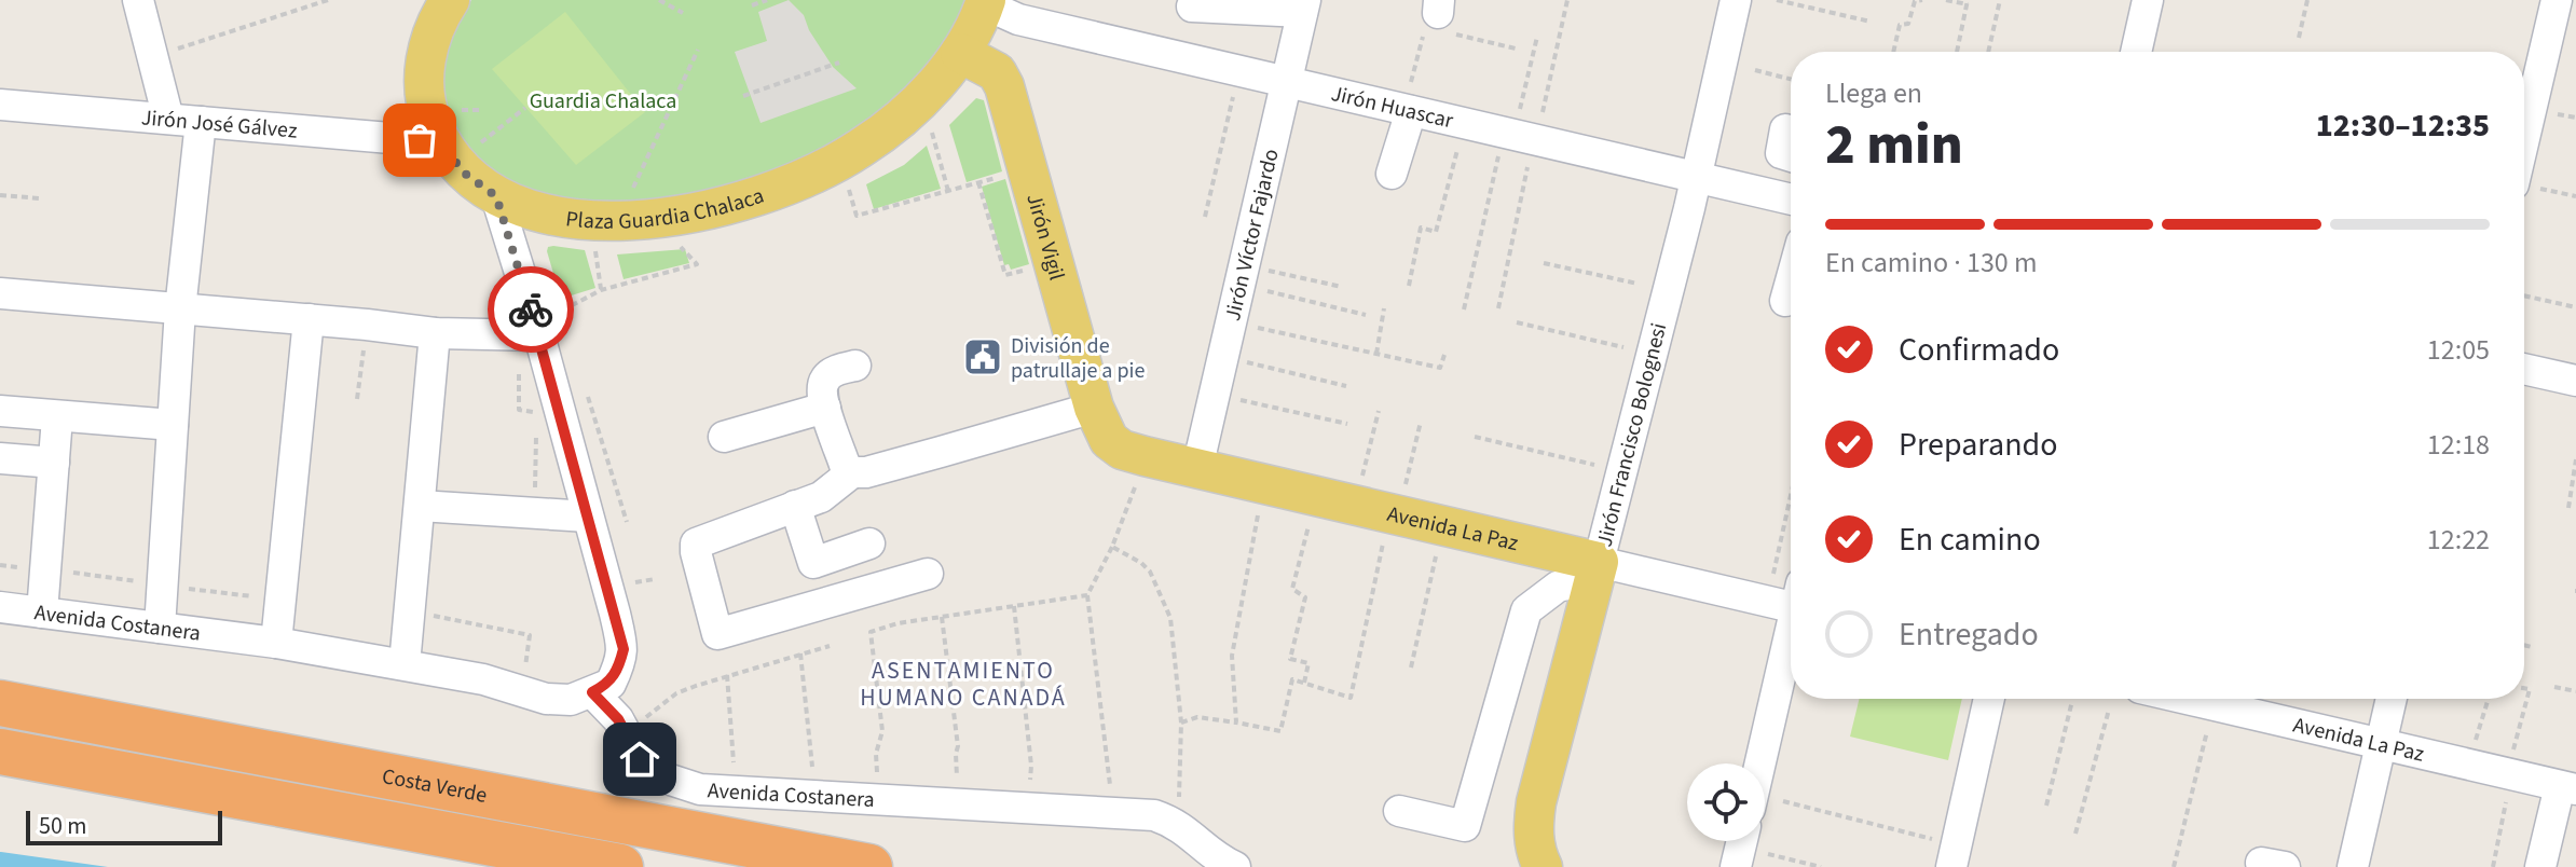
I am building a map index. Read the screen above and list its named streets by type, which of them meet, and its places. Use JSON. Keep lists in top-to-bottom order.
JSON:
{
  "streets": {
    "highway": ["Costa Verde"],
    "main road": [
      "Plaza Guardia Chalaca",
      "Jirón Vigil",
      "Jirón Francisco Bolognesi",
      "Avenida La Paz"
    ],
    "street": [
      "Jirón Huascar",
      "Jirón José Gálvez",
      "Jirón Víctor Fajardo",
      "Avenida Costanera"
    ]
  },
  "crossings": [
    ["Jirón Huascar", "Plaza Guardia Chalaca"],
    ["Jirón Huascar", "Jirón Víctor Fajardo"],
    ["Jirón Huascar", "Jirón Francisco Bolognesi"],
    ["Jirón José Gálvez", "Plaza Guardia Chalaca"],
    ["Plaza Guardia Chalaca", "Jirón Vigil"],
    ["Jirón Víctor Fajardo", "Avenida La Paz"],
    ["Jirón Vigil", "Avenida La Paz"],
    ["Jirón Francisco Bolognesi", "Avenida La Paz"]
  ],
  "districts": ["ASENTAMIENTO HUMANO CANADÁ"],
  "parks": ["Guardia Chalaca"],
  "places": {
    "public building": ["División de patrullaje a pie"]
  },
  "scale_bar": "50 m",
  "page": {
    "heading": ["2 min", "Llega en", "12:30–12:35"],
    "bar": "En camino · 130 m",
    "list": [
      ["Confirmado", "12:05"],
      ["Preparando", "12:18"],
      ["En camino", "12:22"],
      "Entregado"
    ],
    "scale": "50 m"
  }
}
